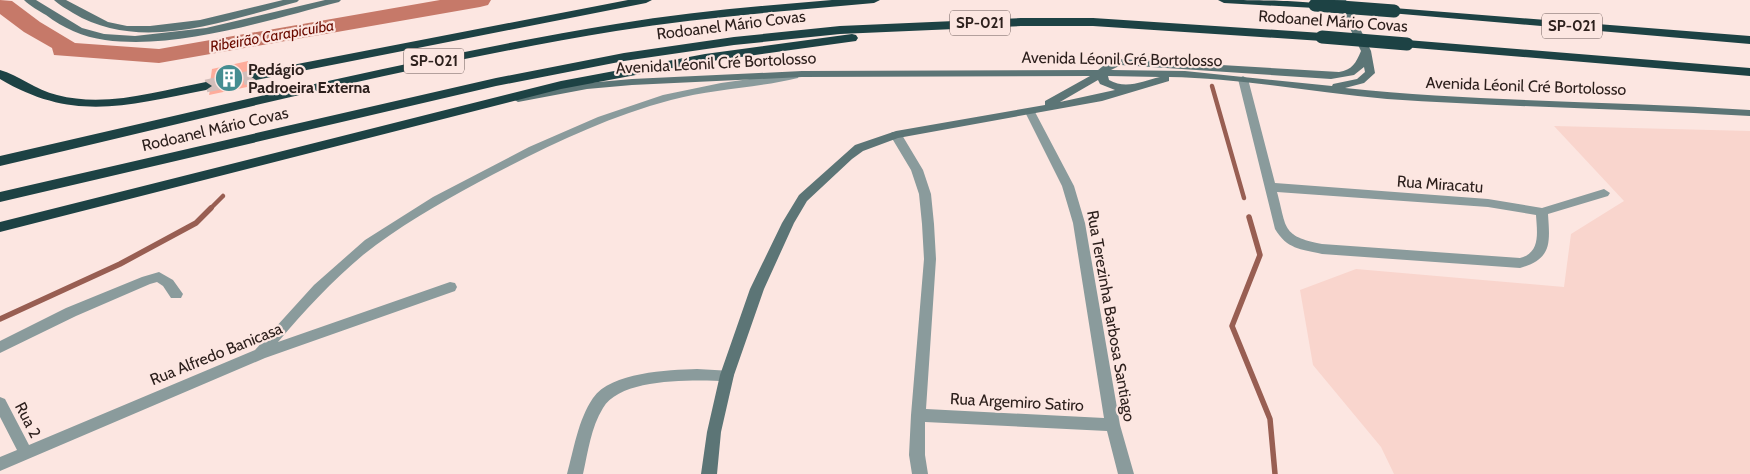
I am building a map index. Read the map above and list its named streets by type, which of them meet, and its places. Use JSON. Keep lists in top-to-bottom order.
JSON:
{
  "streets": {
    "highway": ["Rodoanel Mário Covas", "SP-021"],
    "main road": ["Avenida Léonil Cré Bortolosso"],
    "street": [
      "Rua Miracatu",
      "Rua Terezinha Barbosa Santiago",
      "Rua Alfredo Banicasa",
      "Rua Argemiro Satiro",
      "Rua 2"
    ]
  },
  "crossings": [
    ["Rua Terezinha Barbosa Santiago", "Rua Argemiro Satiro"],
    ["Rua Alfredo Banicasa", "Rua 2"]
  ],
  "water": ["Ribeirão Carapicuíba"],
  "places": {
    "building": ["Pedágio Padroeira Externa"]
  }
}
